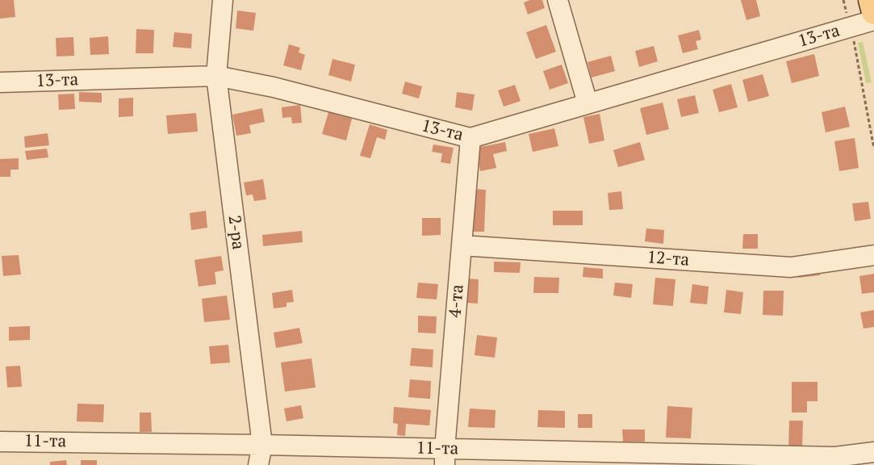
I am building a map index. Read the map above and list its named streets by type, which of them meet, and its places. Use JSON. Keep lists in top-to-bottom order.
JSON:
{
  "streets": {
    "street": [
      "13-та",
      "2-ра",
      "12-та",
      "4-та",
      "11-та"
    ]
  },
  "crossings": [
    ["13-та", "2-ра"],
    ["13-та", "4-та"],
    ["2-ра", "11-та"],
    ["12-та", "4-та"],
    ["4-та", "11-та"]
  ]
}
